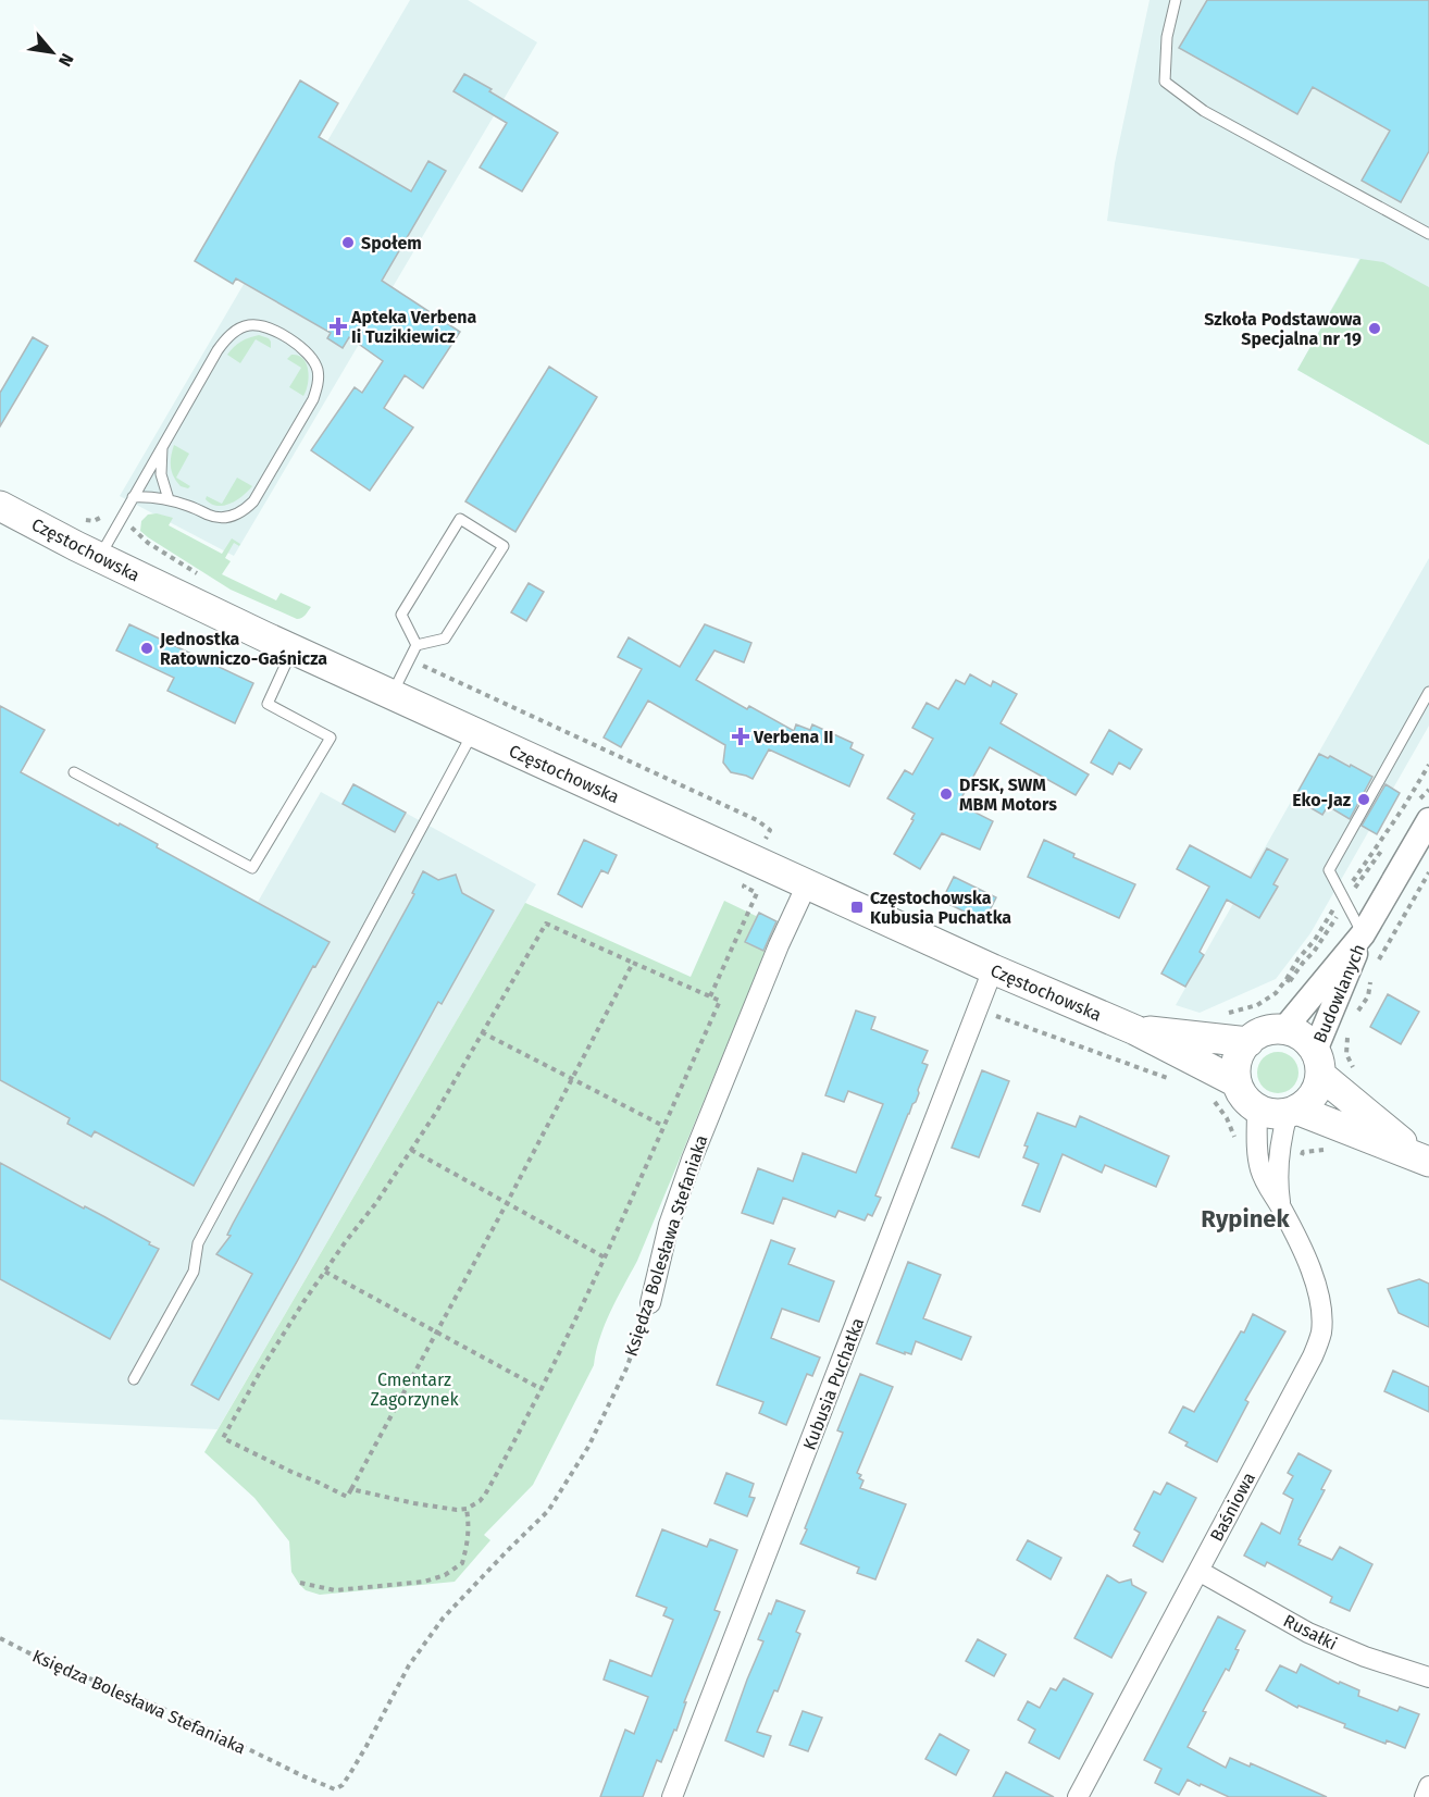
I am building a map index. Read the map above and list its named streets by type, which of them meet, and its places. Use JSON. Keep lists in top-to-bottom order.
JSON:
{
  "streets": {
    "main road": ["Częstochowska"],
    "street": [
      "Budowlanych",
      "Księdza Bolesława Stefaniaka",
      "Kubusia Puchatka",
      "Baśniowa",
      "Rusałki"
    ]
  },
  "crossings": [
    ["Częstochowska", "Budowlanych"],
    ["Częstochowska", "Księdza Bolesława Stefaniaka"],
    ["Częstochowska", "Kubusia Puchatka"],
    ["Częstochowska", "Baśniowa"],
    ["Budowlanych", "Baśniowa"],
    ["Baśniowa", "Rusałki"]
  ],
  "districts": ["Rypinek"],
  "parks": ["Cmentarz Zagorzynek"],
  "places": {
    "other": [
      "Społem",
      "Szkoła Podstawowa Specjalna nr 19",
      "Jednostka Ratowniczo-Gaśnicza",
      "DFSK, SWM MBM Motors",
      "Eko-Jaz"
    ],
    "health": ["Apteka Verbena Ii Tuzikiewicz", "Verbena II"],
    "transit": ["Częstochowska Kubusia Puchatka"]
  },
  "north": "bottom right"
}
